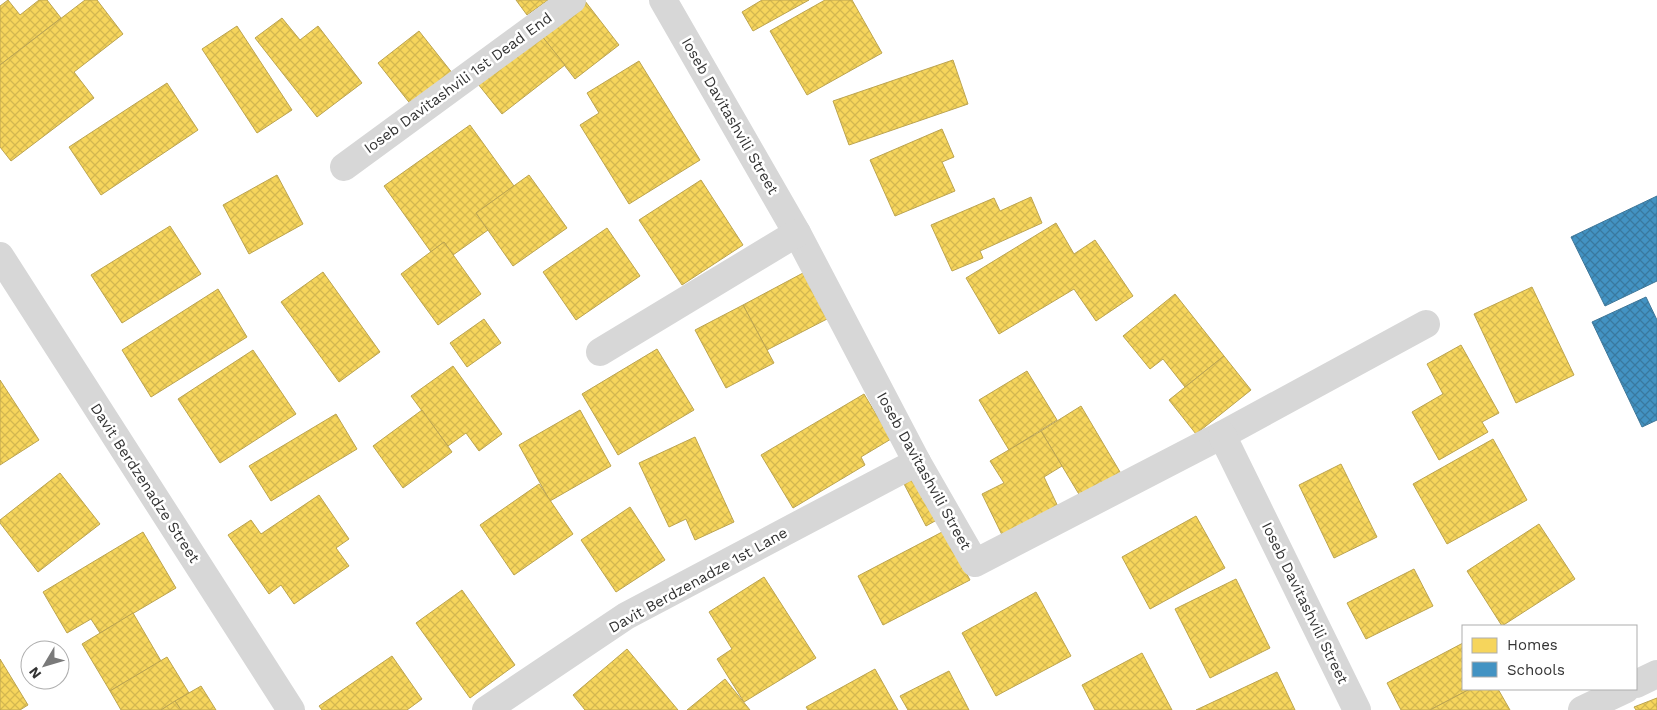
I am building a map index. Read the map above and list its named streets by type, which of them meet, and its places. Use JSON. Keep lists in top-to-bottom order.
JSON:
{
  "streets": {
    "street": [
      "Ioseb Davitashvili 1st Dead End",
      "Ioseb Davitashvili Street",
      "Davit Berdzenadze Street",
      "Davit Berdzenadze 1st Lane"
    ]
  },
  "crossings": [
    ["Ioseb Davitashvili Street", "Davit Berdzenadze 1st Lane"]
  ],
  "legend": ["Homes", "Schools"],
  "north": "bottom left"
}
